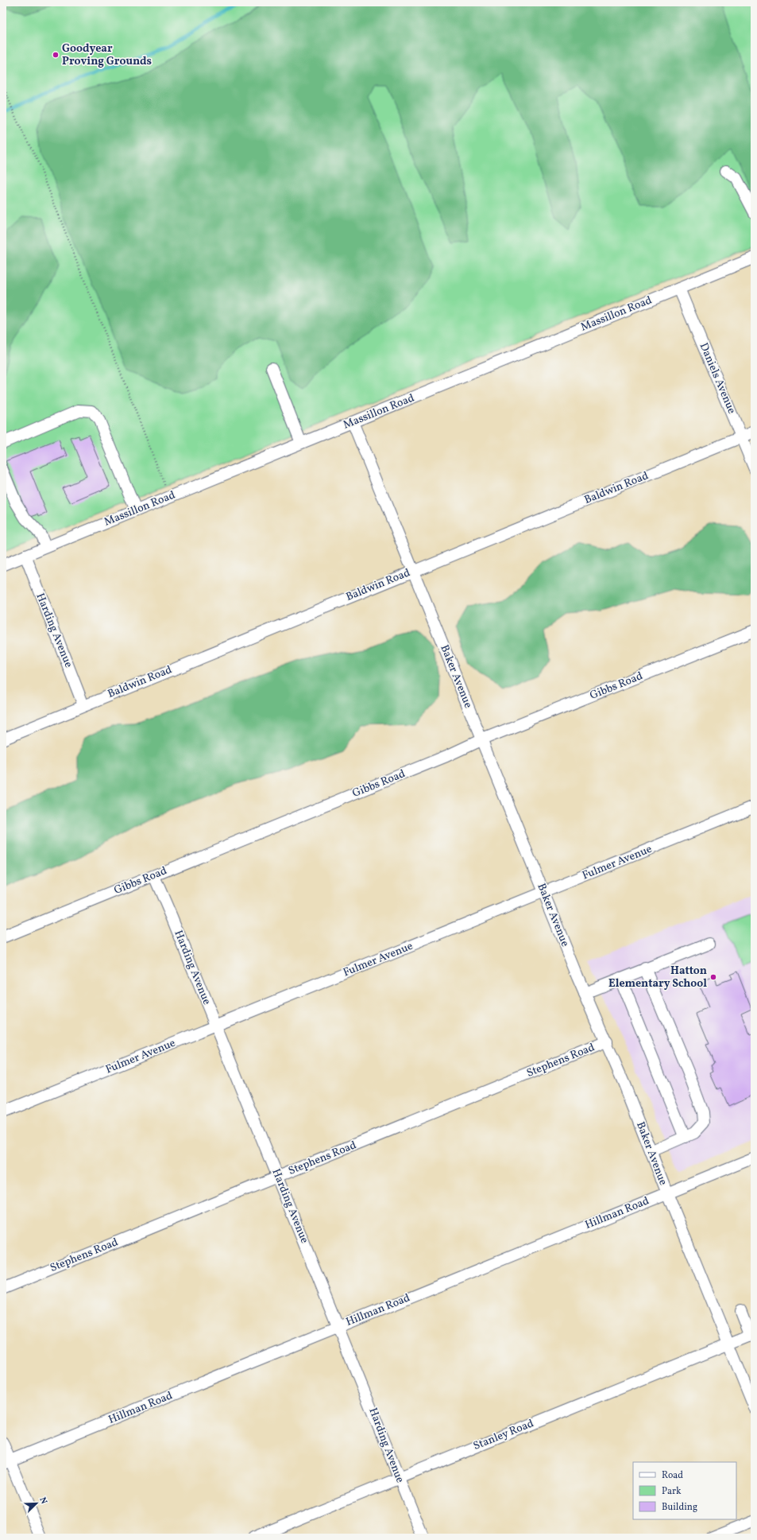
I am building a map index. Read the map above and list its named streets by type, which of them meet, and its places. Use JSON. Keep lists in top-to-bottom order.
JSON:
{
  "streets": {
    "street": [
      "Massillon Road",
      "Daniels Avenue",
      "Baldwin Road",
      "Harding Avenue",
      "Baker Avenue",
      "Gibbs Road",
      "Fulmer Avenue",
      "Stephens Road",
      "Hillman Road",
      "Stanley Road"
    ]
  },
  "crossings": [
    ["Massillon Road", "Daniels Avenue"],
    ["Massillon Road", "Harding Avenue"],
    ["Massillon Road", "Baker Avenue"],
    ["Daniels Avenue", "Baldwin Road"],
    ["Baldwin Road", "Harding Avenue"],
    ["Baldwin Road", "Baker Avenue"],
    ["Harding Avenue", "Gibbs Road"],
    ["Harding Avenue", "Fulmer Avenue"],
    ["Harding Avenue", "Stephens Road"],
    ["Harding Avenue", "Hillman Road"],
    ["Harding Avenue", "Stanley Road"],
    ["Baker Avenue", "Gibbs Road"],
    ["Baker Avenue", "Fulmer Avenue"],
    ["Baker Avenue", "Stephens Road"],
    ["Baker Avenue", "Hillman Road"],
    ["Baker Avenue", "Stanley Road"]
  ],
  "places": ["Goodyear Proving Grounds", "Hatton Elementary School"],
  "legend": ["Road", "Park", "Building"],
  "north": "top right"
}
